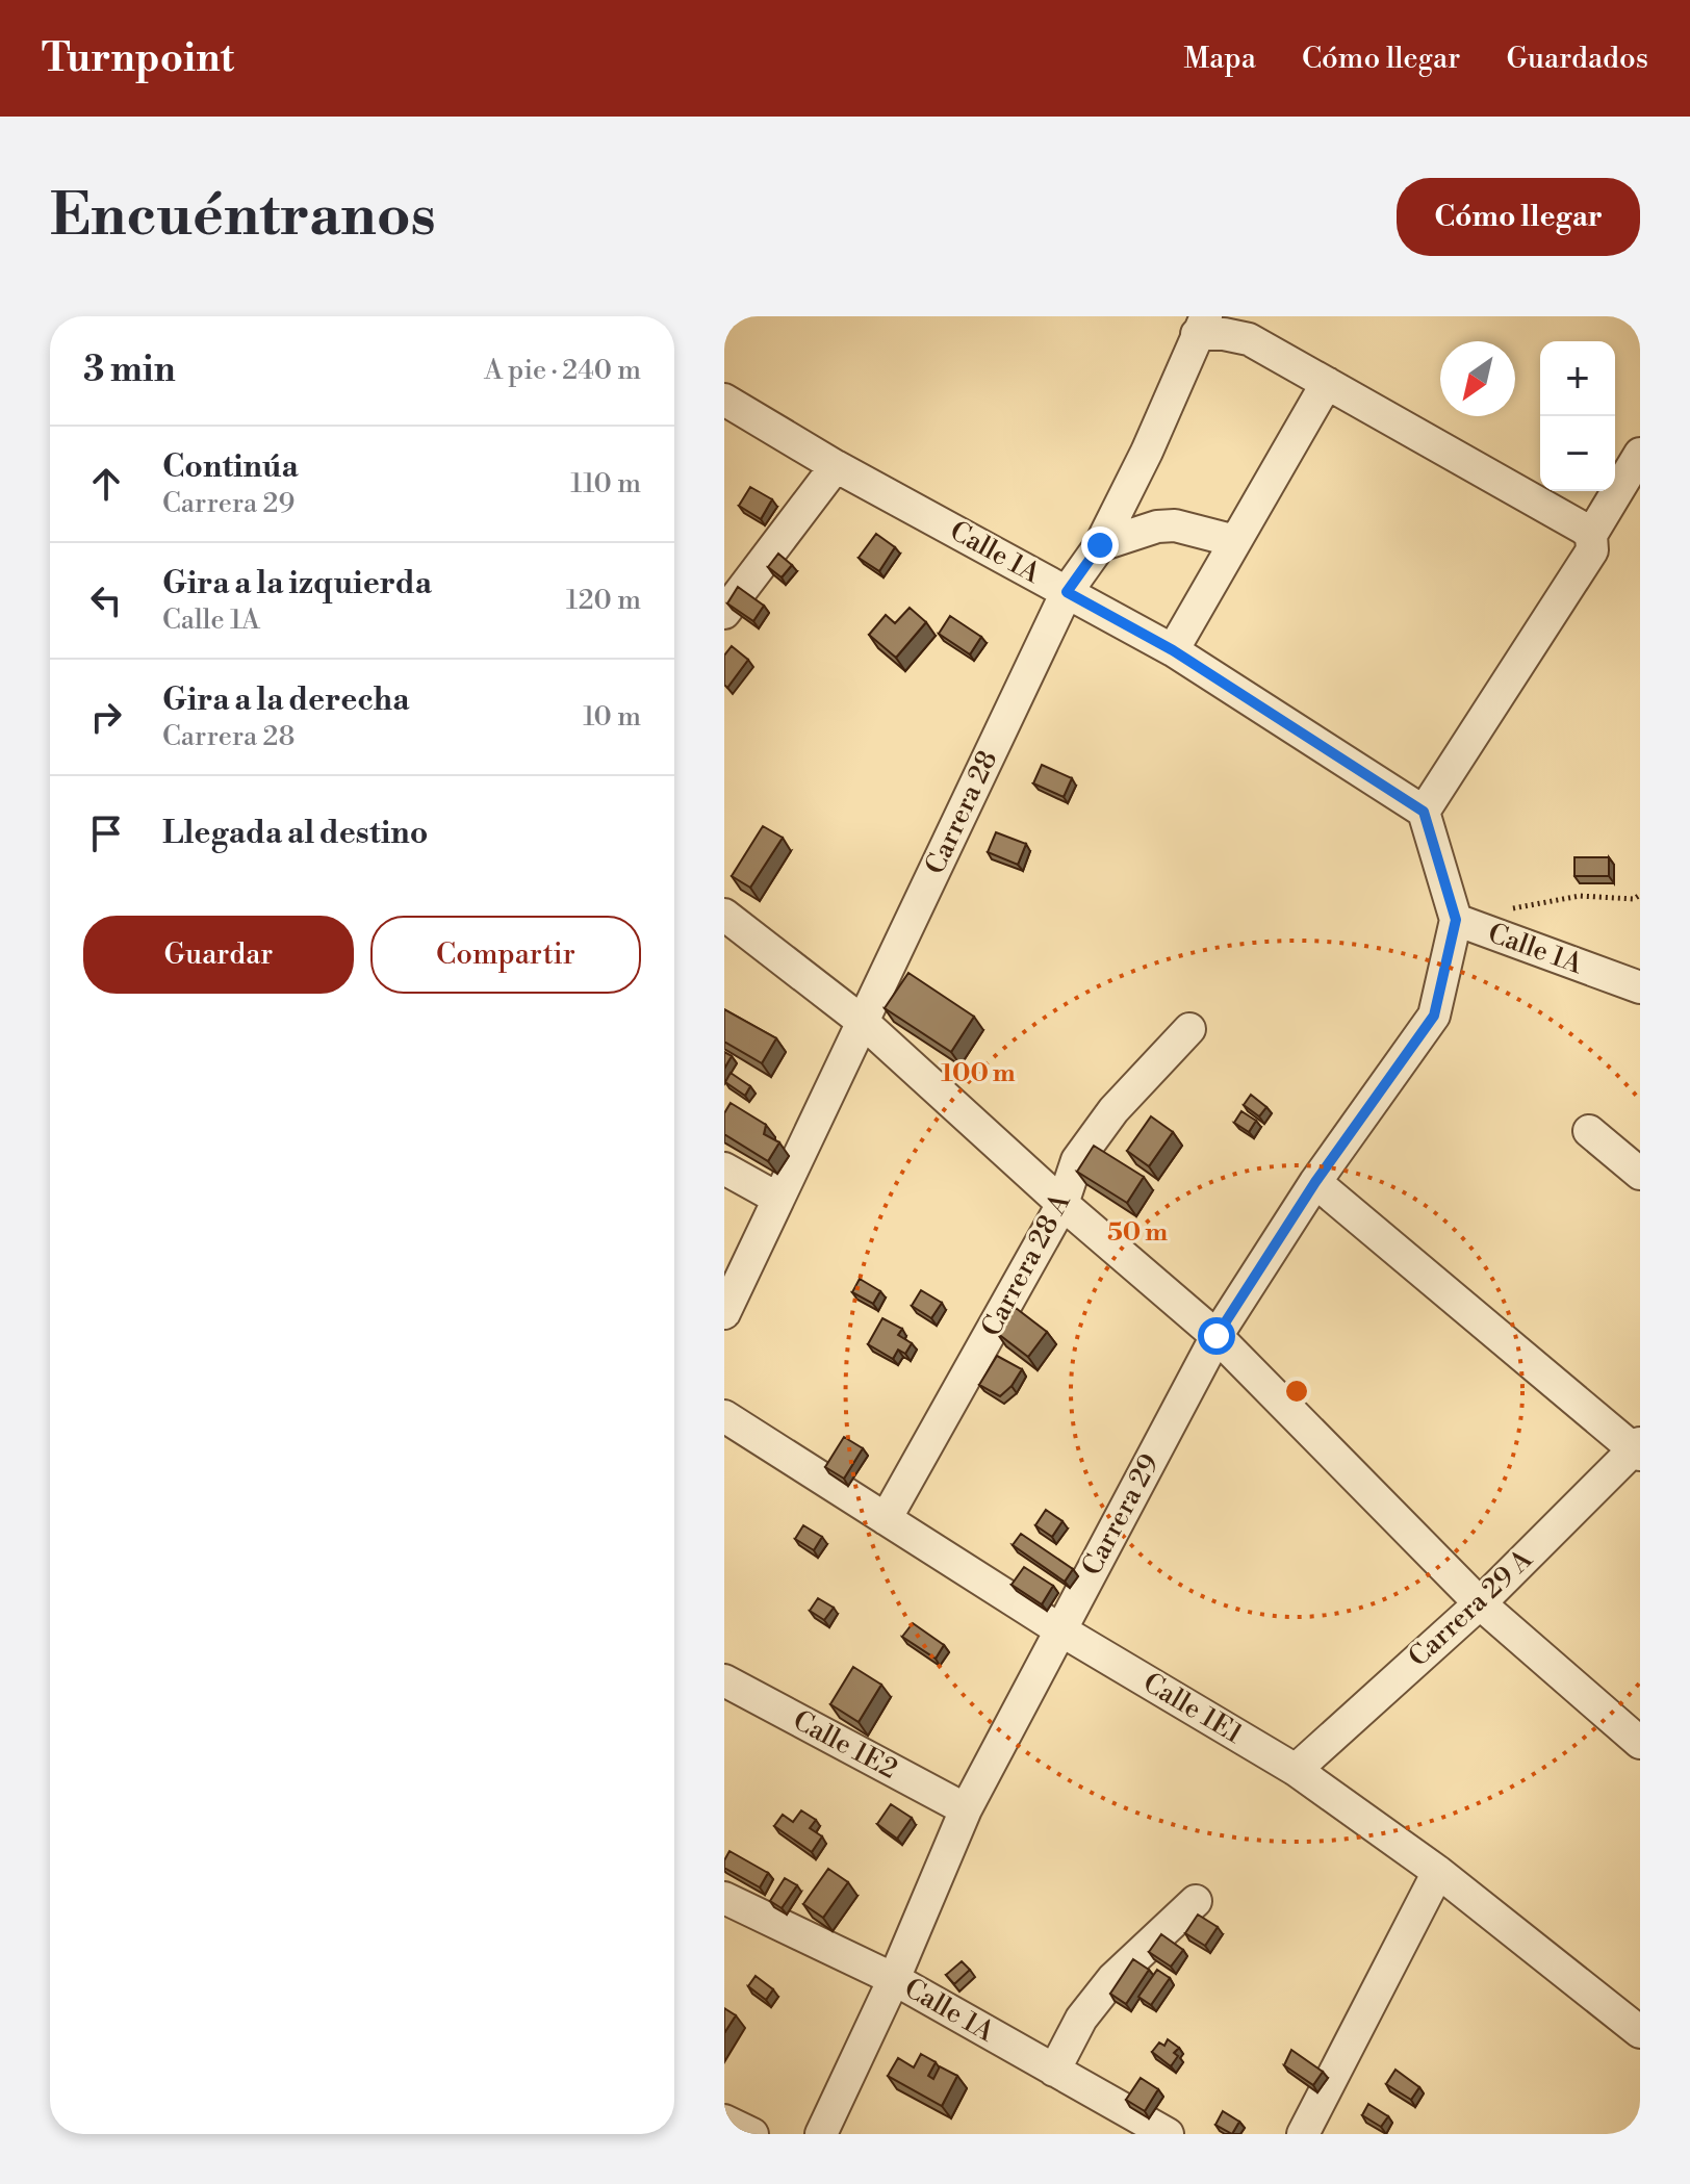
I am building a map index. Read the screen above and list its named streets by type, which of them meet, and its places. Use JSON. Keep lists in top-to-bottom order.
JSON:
{
  "streets": {
    "street": [
      "Calle 1A",
      "Carrera 28",
      "Carrera 28 A",
      "Carrera 29",
      "Carrera 29 A",
      "Calle 1E1",
      "Calle 1E2"
    ]
  },
  "crossings": [
    ["Calle 1A", "Carrera 28"],
    ["Calle 1A", "Carrera 29"],
    ["Carrera 28 A", "Calle 1E1"],
    ["Carrera 29", "Calle 1E1"],
    ["Carrera 29", "Calle 1E2"],
    ["Carrera 29 A", "Calle 1E1"]
  ],
  "north": "bottom left",
  "page": {
    "header": "Turnpoint",
    "nav": ["Mapa", "Cómo llegar", "Guardados"],
    "buttons": [
      "Cómo llegar",
      ["Guardar", "Compartir"]
    ],
    "title": "Encuéntranos",
    "heading": ["3 min", "A pie · 240 m"],
    "map_buttons": ["+", "−"],
    "list": [
      ["Continúa", "Carrera 29", "110 m"],
      ["Gira a la izquierda", "Calle 1A", "120 m"],
      ["Gira a la derecha", "Carrera 28", "10 m"],
      "Llegada al destino"
    ]
  },
  "rings": ["100 m", "50 m"]
}
